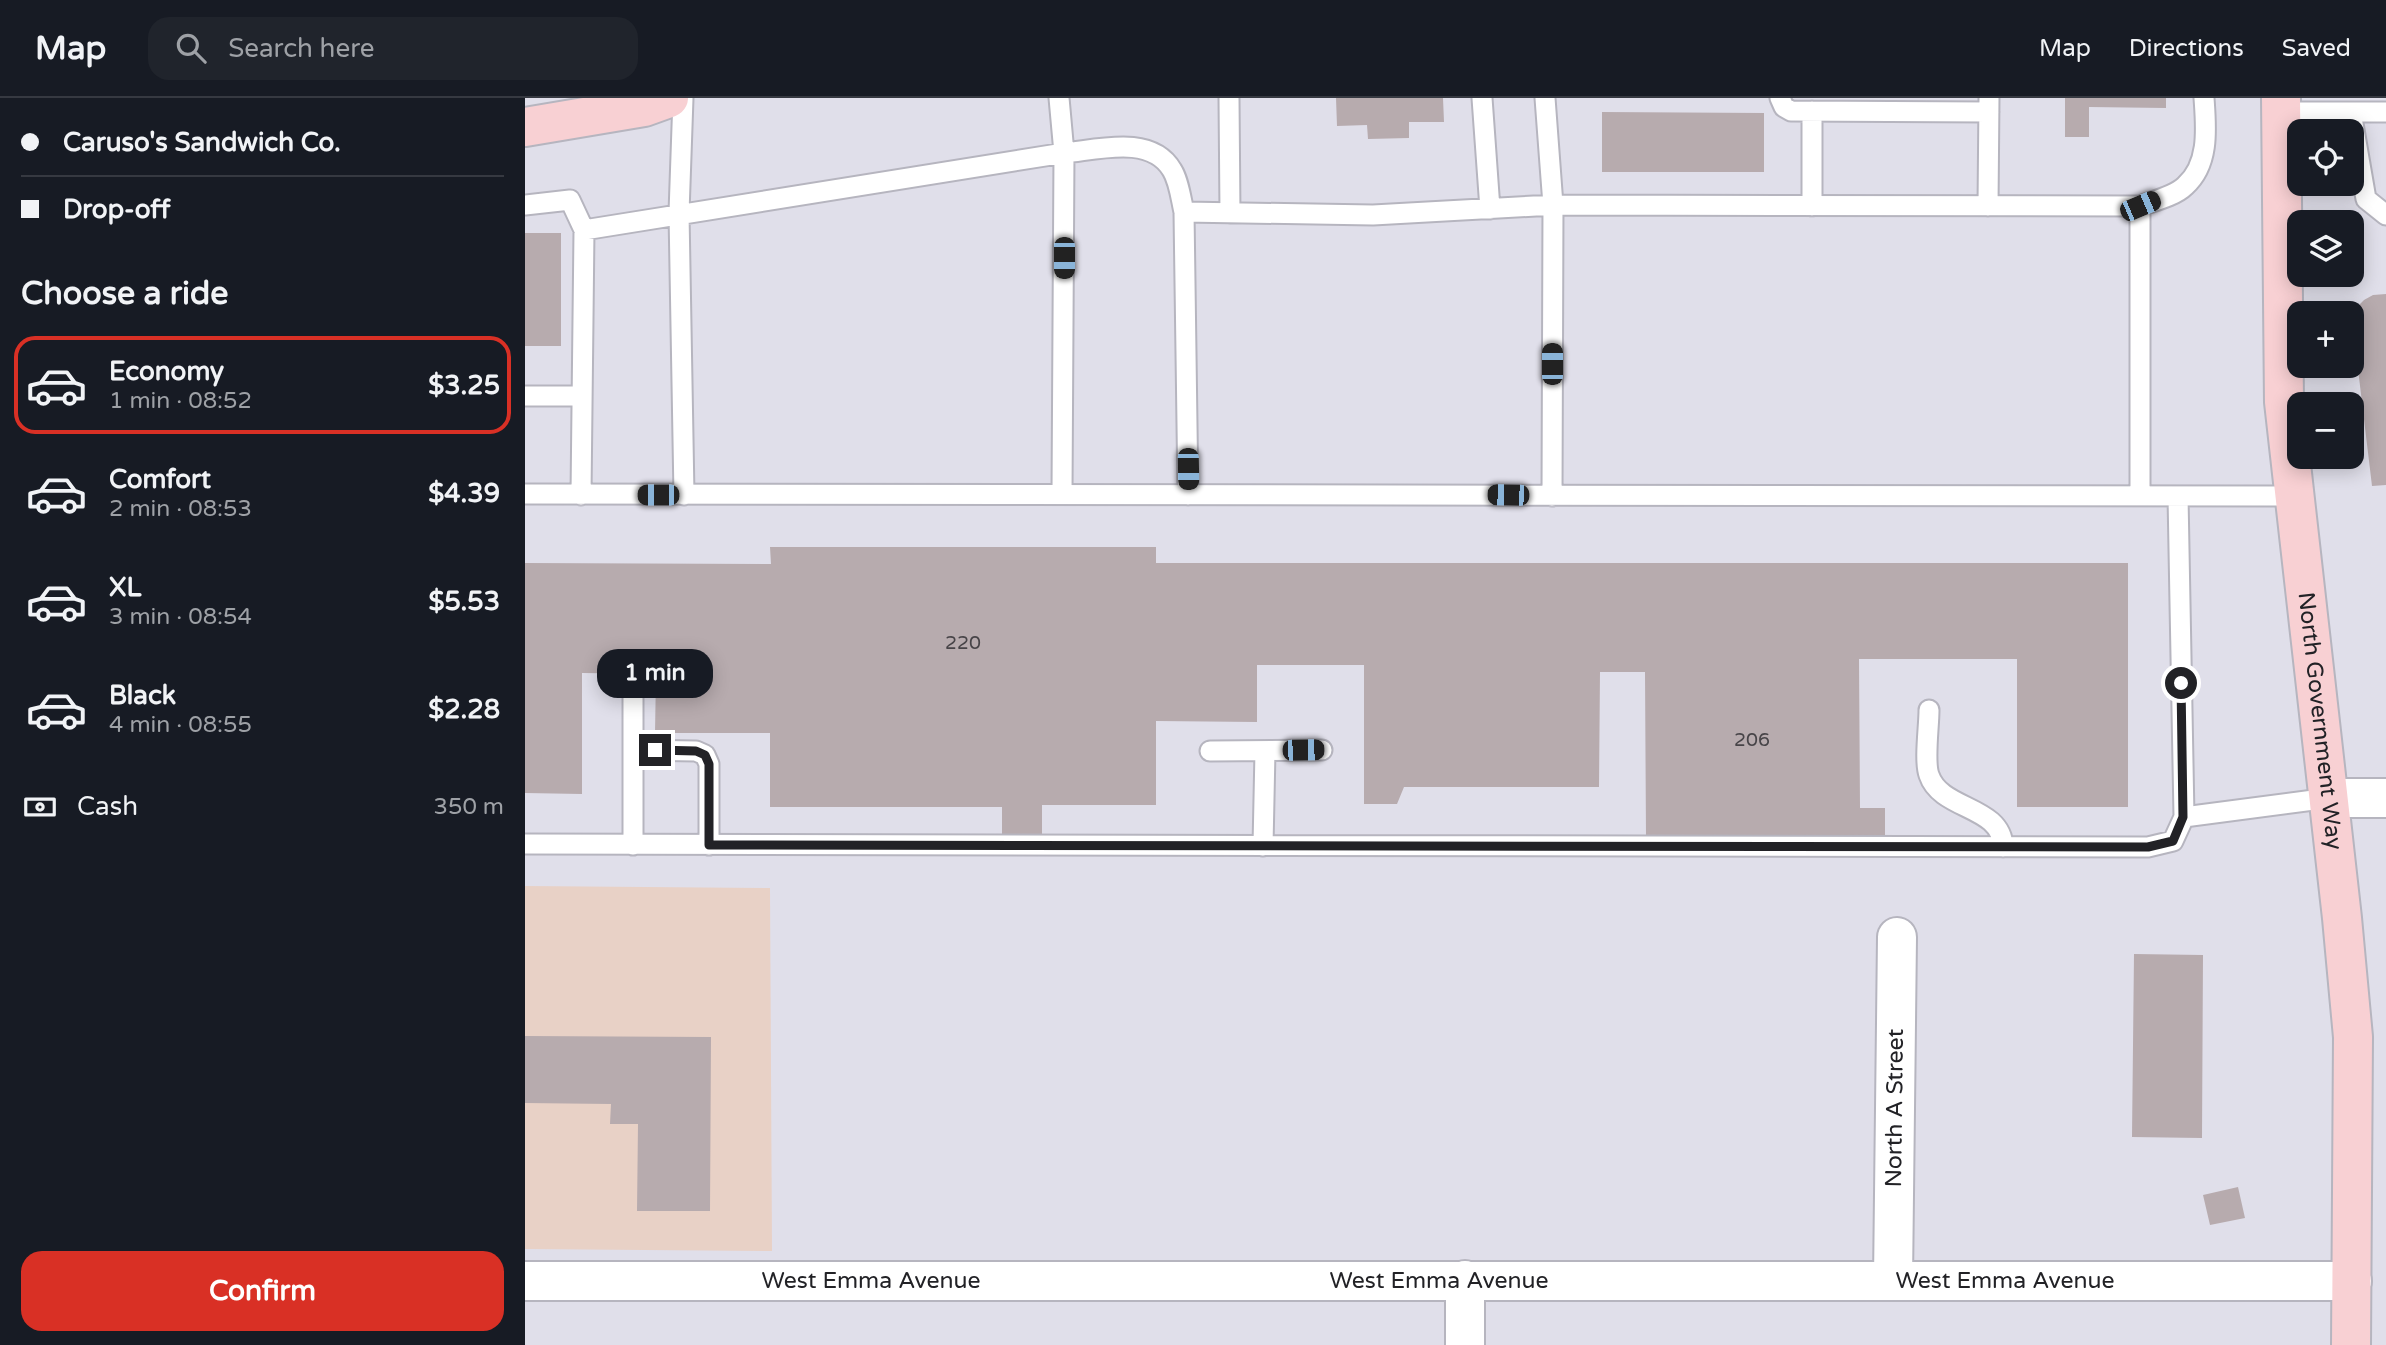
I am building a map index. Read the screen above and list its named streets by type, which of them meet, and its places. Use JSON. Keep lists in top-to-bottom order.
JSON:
{
  "streets": {
    "main road": ["North Government Way"],
    "street": ["North A Street", "West Emma Avenue"]
  },
  "crossings": [
    ["North Government Way", "West Emma Avenue"],
    ["North A Street", "West Emma Avenue"]
  ],
  "house_numbers": ["220", "206"],
  "page": {
    "header": "Map",
    "search": "Search here",
    "nav": ["Map", "Directions", "Saved"],
    "banner": ["Caruso's Sandwich Co.", "Drop-off"],
    "map_buttons": ["+", "−"],
    "heading": "Choose a ride",
    "list": [
      {
        "name": "Economy",
        "note": "1 min · 08:52",
        "value": "$3.25"
      },
      {
        "name": "Comfort",
        "note": "2 min · 08:53",
        "value": "$4.39"
      },
      {
        "name": "XL",
        "note": "3 min · 08:54",
        "value": "$5.53"
      },
      {
        "name": "Black",
        "note": "4 min · 08:55",
        "value": "$2.28"
      }
    ],
    "bubble": "1 min",
    "pay": ["Cash", "350 m"],
    "buttons": "Confirm"
  }
}
